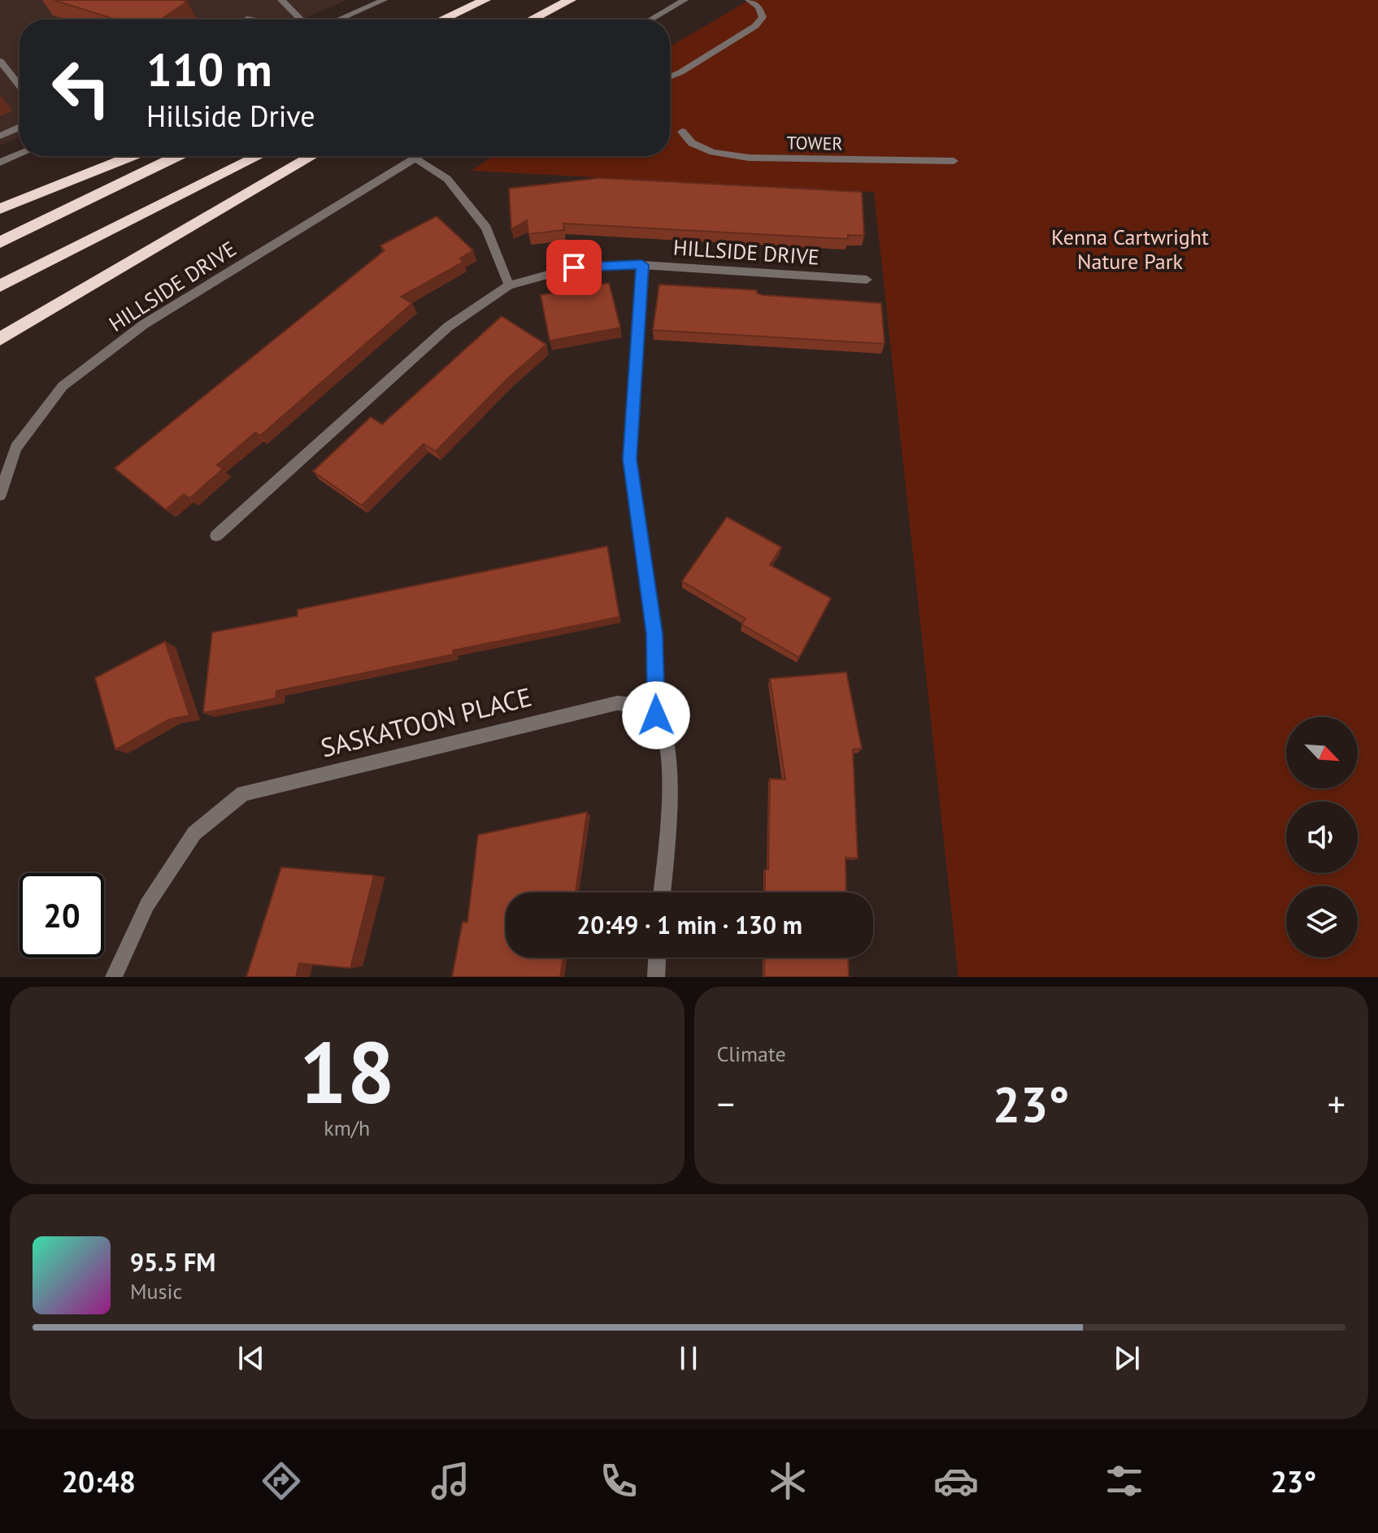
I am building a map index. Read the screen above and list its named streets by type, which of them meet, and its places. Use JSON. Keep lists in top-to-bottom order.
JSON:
{
  "streets": {
    "street": ["TOWER", "HILLSIDE DRIVE", "SASKATOON PLACE"]
  },
  "parks": ["Kenna Cartwright Nature Park"],
  "north": "bottom right",
  "page": {
    "turn": ["110 m", "Hillside Drive"],
    "limit": "20",
    "trip": "20:49 · 1 min · 130 m",
    "tile": [
      ["18", "km/h"],
      "Climate"
    ],
    "heat": ["−", "23°", "+"],
    "song": ["95.5 FM", "Music"],
    "tabs": ["20:48", "23°"]
  }
}
